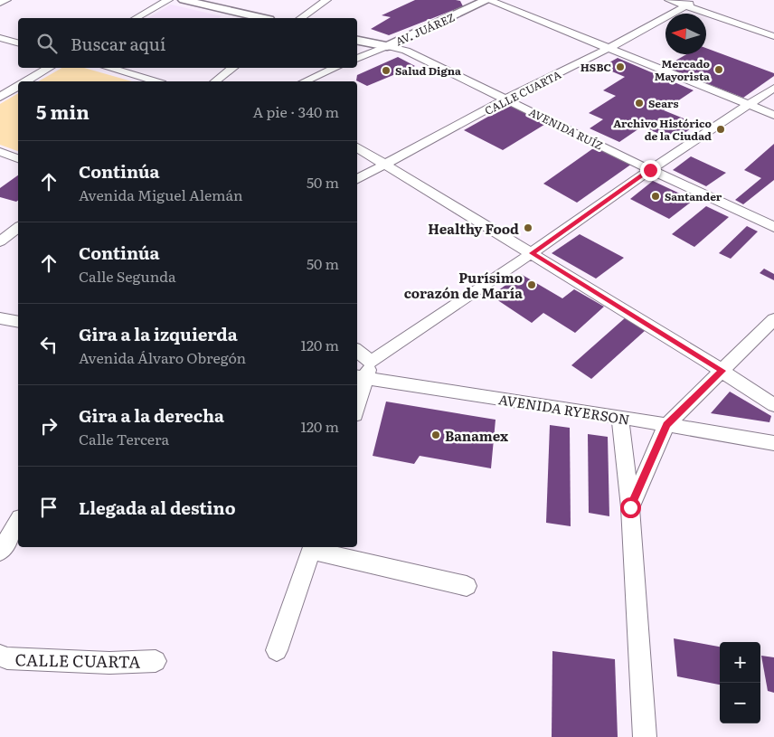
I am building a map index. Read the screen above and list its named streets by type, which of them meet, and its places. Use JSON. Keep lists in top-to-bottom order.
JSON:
{
  "streets": {
    "street": [
      "AV. JUÁREZ",
      "CALLE CUARTA",
      "AVENIDA RUÍZ",
      "AVENIDA RYERSON"
    ]
  },
  "crossings": [
    ["AV. JUÁREZ", "AVENIDA RUÍZ"],
    ["CALLE CUARTA", "AVENIDA RUÍZ"]
  ],
  "places": [
    "HSBC",
    "Mercado Mayorista",
    "Salud Digna",
    "Sears",
    "Archivo Histórico de la Ciudad",
    "Santander",
    "Healthy Food",
    "Purísimo corazón de María",
    "Banamex"
  ],
  "north": "left",
  "page": {
    "search": "Buscar aquí",
    "heading": ["5 min", "A pie · 340 m"],
    "list": [
      ["Continúa", "Avenida Miguel Alemán", "50 m"],
      ["Continúa", "Calle Segunda", "50 m"],
      ["Gira a la izquierda", "Avenida Álvaro Obregón", "120 m"],
      ["Gira a la derecha", "Calle Tercera", "120 m"],
      "Llegada al destino"
    ],
    "map_buttons": ["+", "−"]
  }
}
